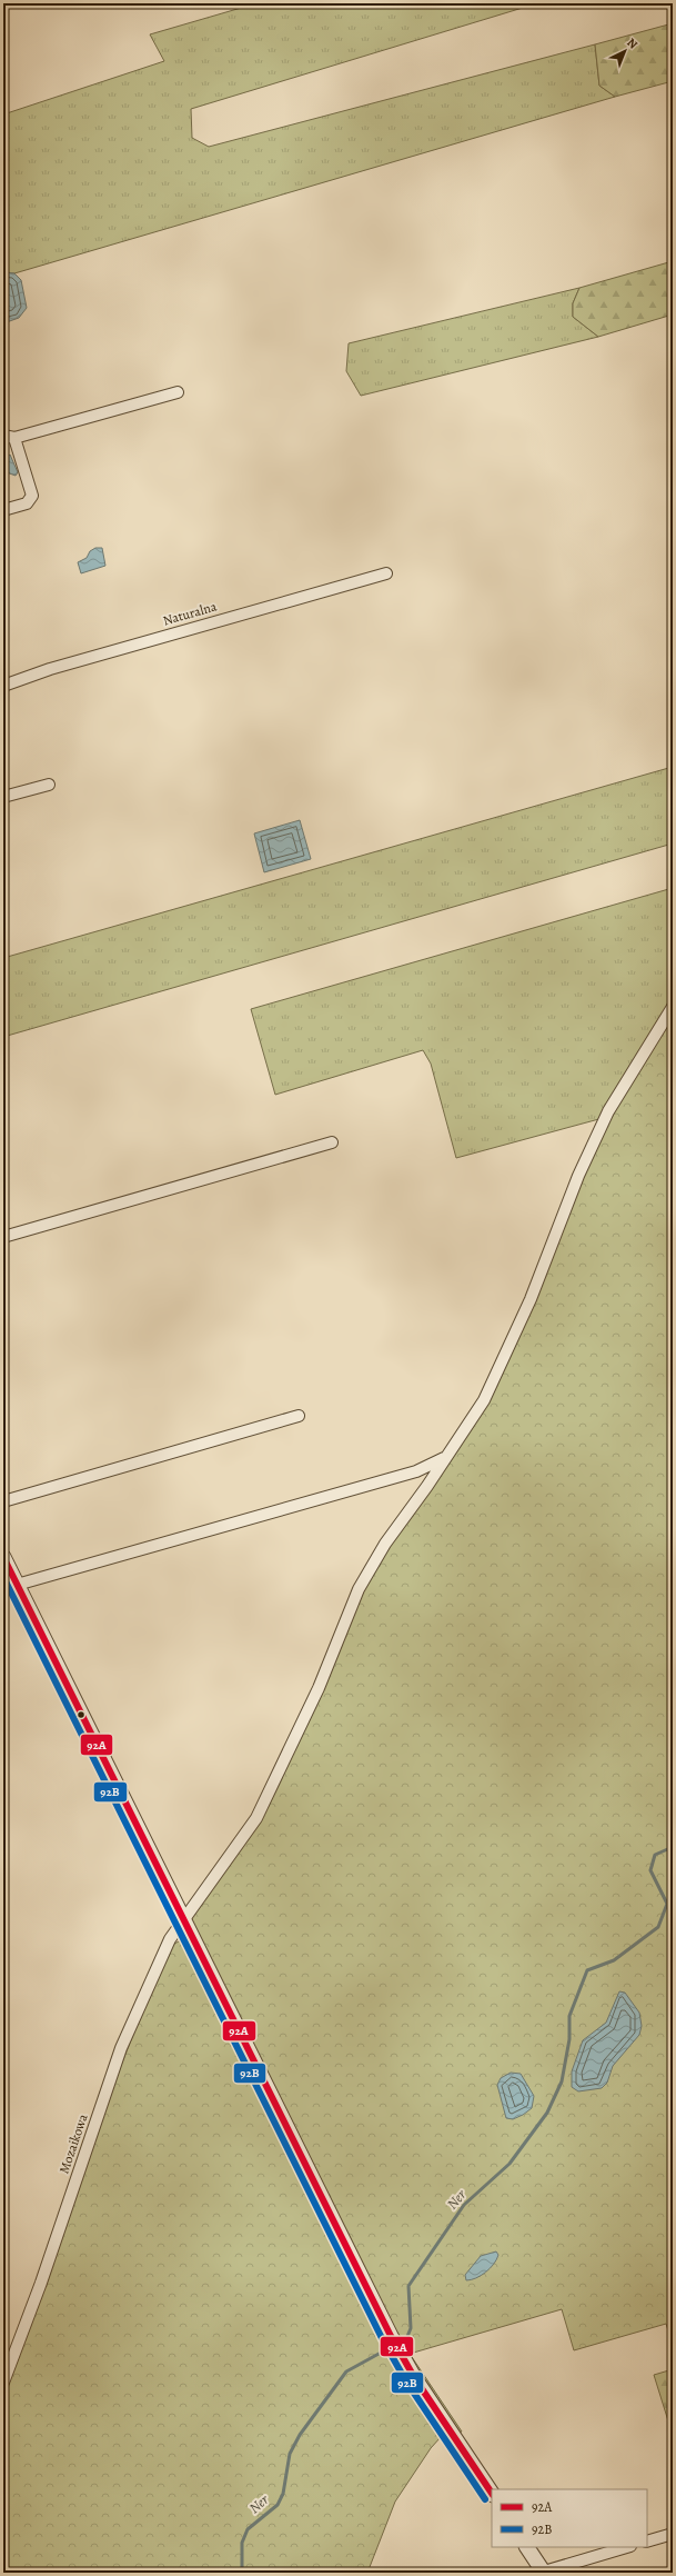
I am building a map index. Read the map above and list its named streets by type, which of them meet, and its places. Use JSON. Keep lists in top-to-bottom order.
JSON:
{
  "streets": {
    "street": ["Naturalna", "Mozaikowa"]
  },
  "water": ["Ner"],
  "lines": ["transit line 92A", "transit line 92B"],
  "legend": ["92A", "92B"],
  "north": "top right"
}
